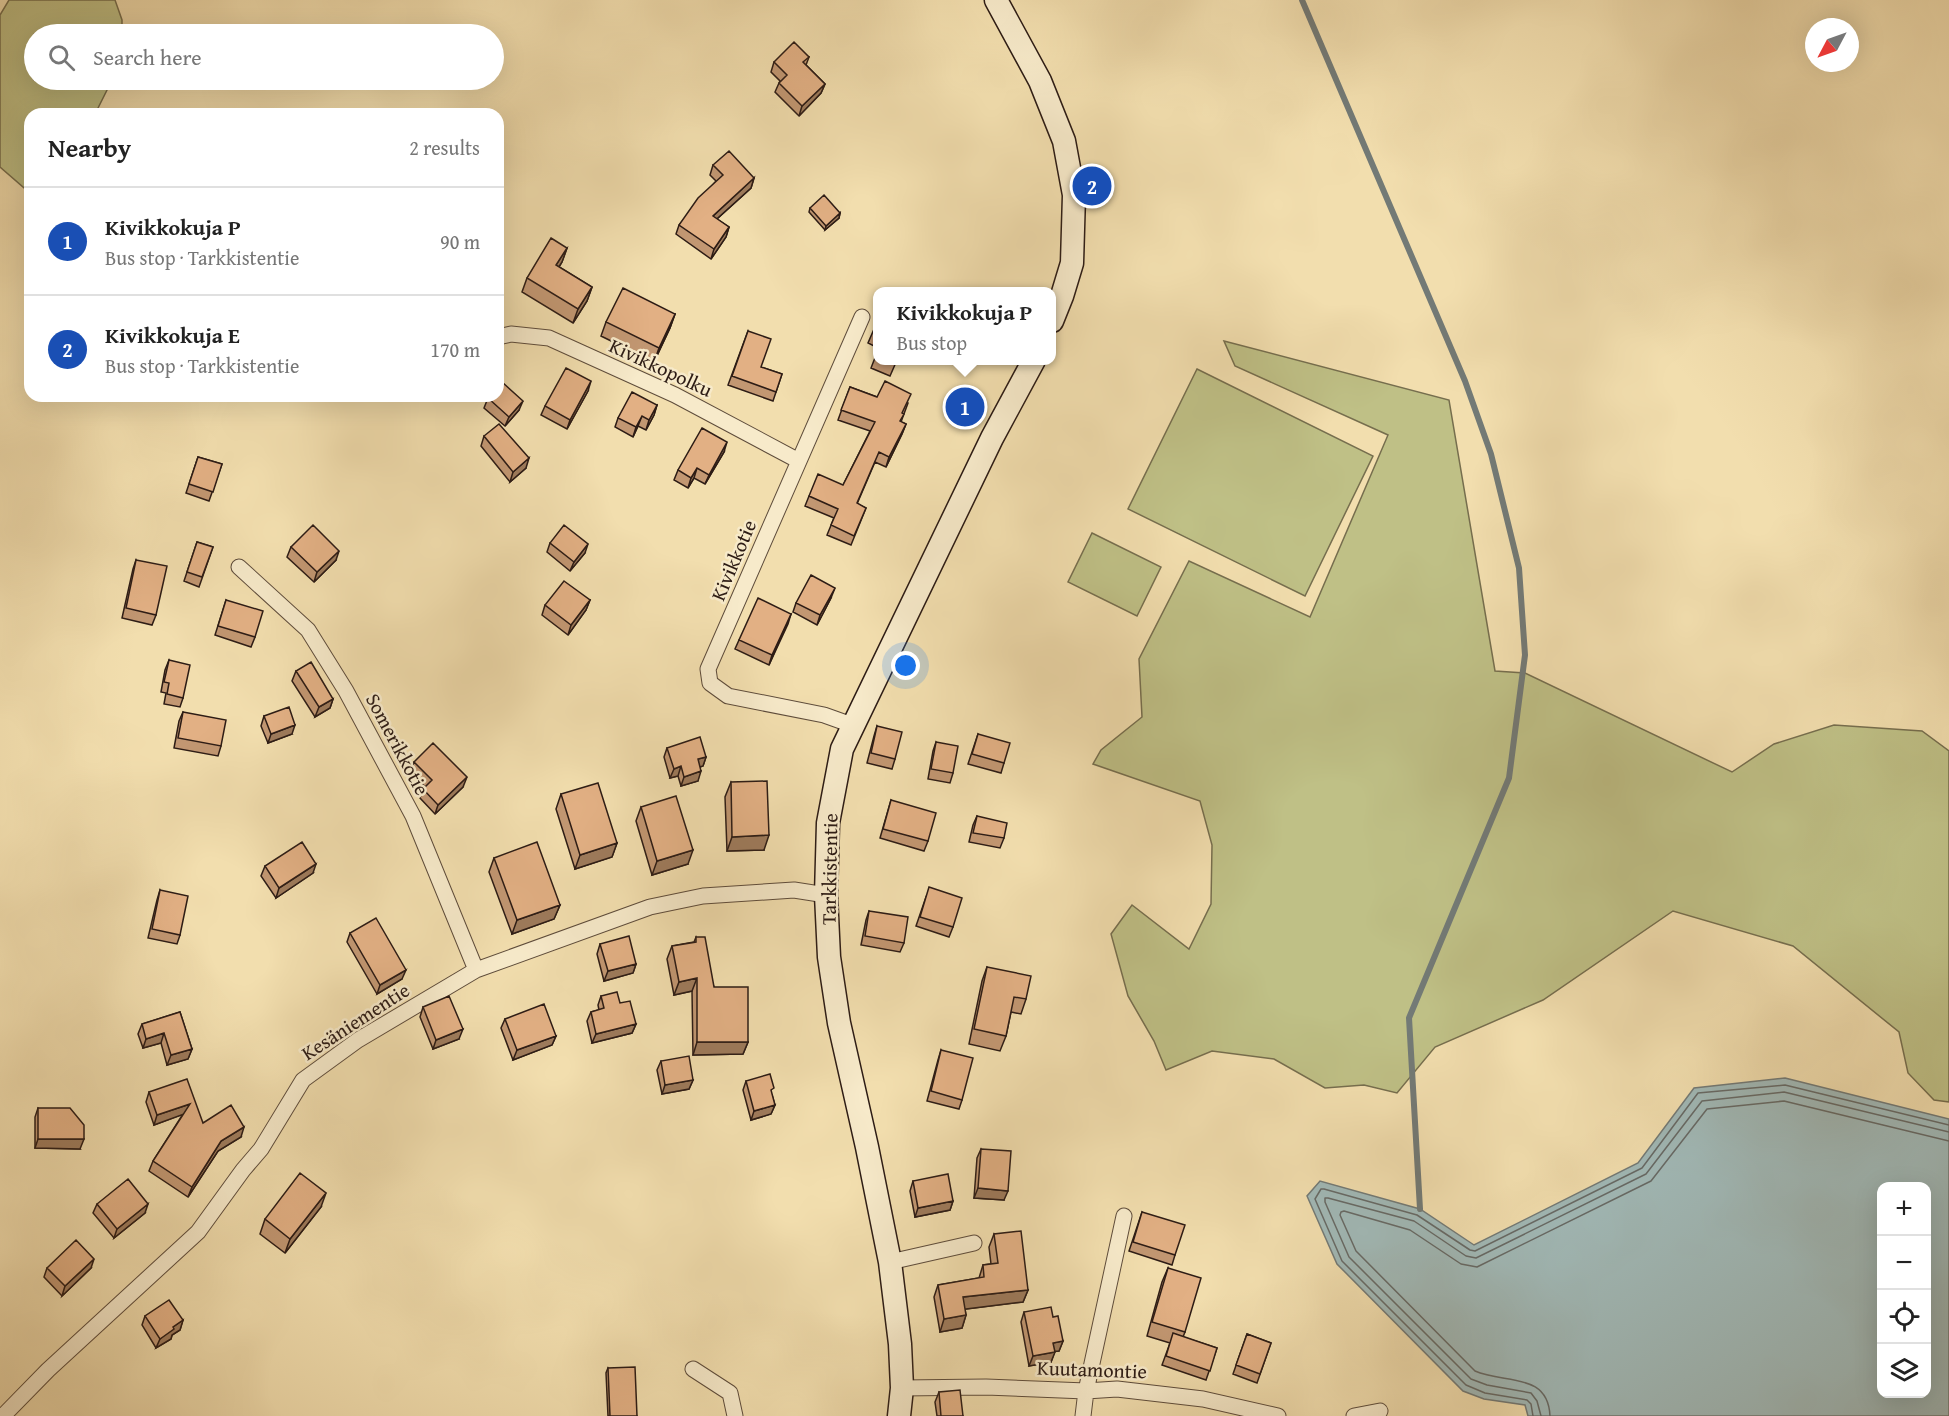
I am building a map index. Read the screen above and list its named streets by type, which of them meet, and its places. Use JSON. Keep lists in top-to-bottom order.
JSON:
{
  "streets": {
    "street": [
      "Kivikkopolku",
      "Kivikkotie",
      "Somerikkotie",
      "Tarkkistentie",
      "Kesäniementie",
      "Kuutamontie"
    ]
  },
  "crossings": [
    ["Kivikkopolku", "Kivikkotie"],
    ["Kivikkotie", "Tarkkistentie"],
    ["Somerikkotie", "Kesäniementie"],
    ["Tarkkistentie", "Kesäniementie"],
    ["Tarkkistentie", "Kuutamontie"]
  ],
  "north": "bottom left",
  "page": {
    "search": "Search here",
    "heading": ["Nearby", "2 results"],
    "pins": ["2", "1"],
    "list": [
      {
        "mark": "1",
        "name": "Kivikkokuja P",
        "note": "Bus stop · Tarkkistentie",
        "value": "90 m"
      },
      {
        "mark": "2",
        "name": "Kivikkokuja E",
        "note": "Bus stop · Tarkkistentie",
        "value": "170 m"
      }
    ],
    "popup": ["Kivikkokuja P", "Bus stop"],
    "map_buttons": ["+", "−"]
  }
}
